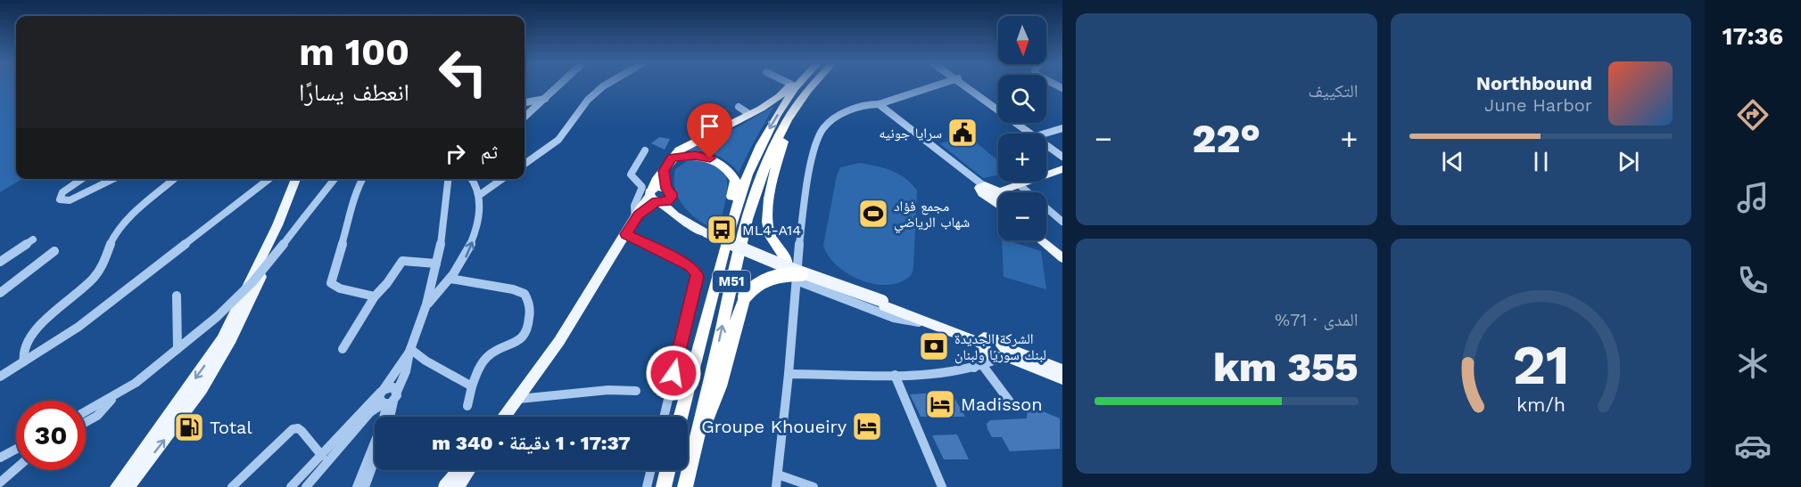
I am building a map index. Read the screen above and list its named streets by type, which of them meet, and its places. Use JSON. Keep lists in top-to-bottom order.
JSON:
{
  "streets": {
    "highway": ["M51"]
  },
  "places": {
    "public building": ["سرايا جونيه"],
    "sports": ["مجمع فؤاد شهاب الرياضي"],
    "bus stop": ["ML4-A14"],
    "bank": ["الشركة الجديدة لبنك سوريا ولبنان"],
    "hotel": ["Madisson", "Groupe Khoueiry"],
    "fuel station": ["Total"]
  },
  "north": "bottom",
  "page": {
    "tabs": "17:36",
    "tile": [
      "التكييف",
      ["المدى · 71%", "355 km"]
    ],
    "map_buttons": ["+", "−"],
    "turn": ["100 m", "انعطف يسارًا"],
    "song": ["Northbound", "June Harbor"],
    "heat": ["−", "22°", "+"],
    "then": "ثم",
    "limit": "30",
    "trip": "17:37 · 1 دقيقة · 340 m",
    "gauge": ["21", "km/h"]
  }
}
